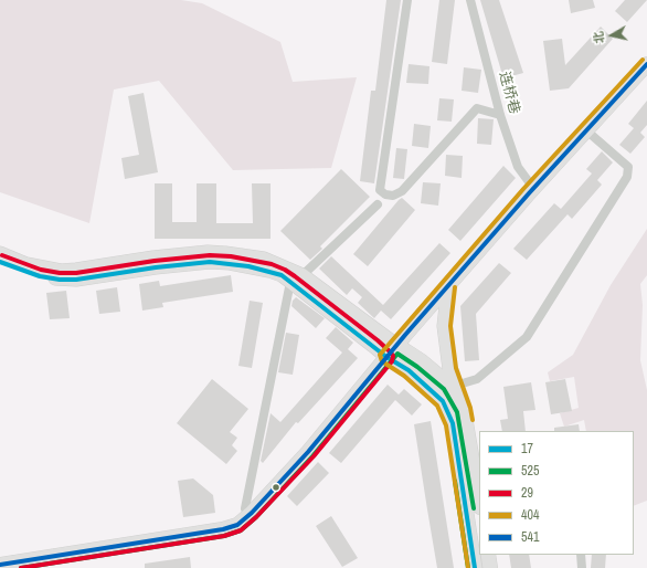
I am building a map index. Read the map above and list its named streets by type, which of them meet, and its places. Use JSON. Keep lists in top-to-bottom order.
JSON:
{
  "streets": {
    "street": ["连桥巷"]
  },
  "lines": [
    "transit line 404",
    "transit line 541",
    "transit line 29",
    "transit line 17",
    "transit line 525"
  ],
  "legend": [
    "17",
    "525",
    "29",
    "404",
    "541"
  ],
  "north": "left"
}
